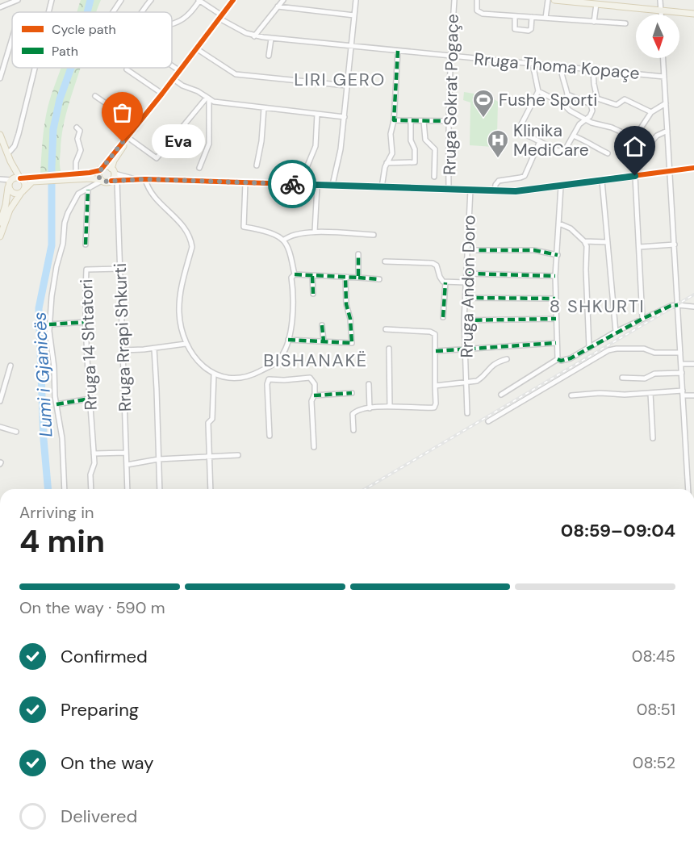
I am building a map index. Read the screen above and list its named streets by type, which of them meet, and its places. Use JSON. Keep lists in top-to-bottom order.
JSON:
{
  "streets": {
    "street": [
      "Rruga Thoma Kopaçe",
      "Rruga Sokrat Pogaçe",
      "Rruga Andon Doro",
      "Rruga Rrapi Shkurti",
      "Rruga 14 Shtatori"
    ]
  },
  "crossings": [
    ["Rruga Thoma Kopaçe", "Rruga Sokrat Pogaçe"],
    ["Rruga Rrapi Shkurti", "Rruga 14 Shtatori"]
  ],
  "districts": ["LIRI GERO", "8 SHKURTI", "BISHANAKË"],
  "water": ["Lumi i Gjanicës"],
  "places": {
    "sports": ["Fushe Sporti"],
    "other": ["Eva"],
    "hospital": ["Klinika MediCare"]
  },
  "legend": ["Cycle path", "Path"],
  "north": "bottom",
  "page": {
    "bubble": "Eva",
    "heading": ["4 min", "Arriving in", "08:59–09:04"],
    "bar": "On the way · 590 m",
    "list": [
      ["Confirmed", "08:45"],
      ["Preparing", "08:51"],
      ["On the way", "08:52"],
      "Delivered"
    ]
  }
}
